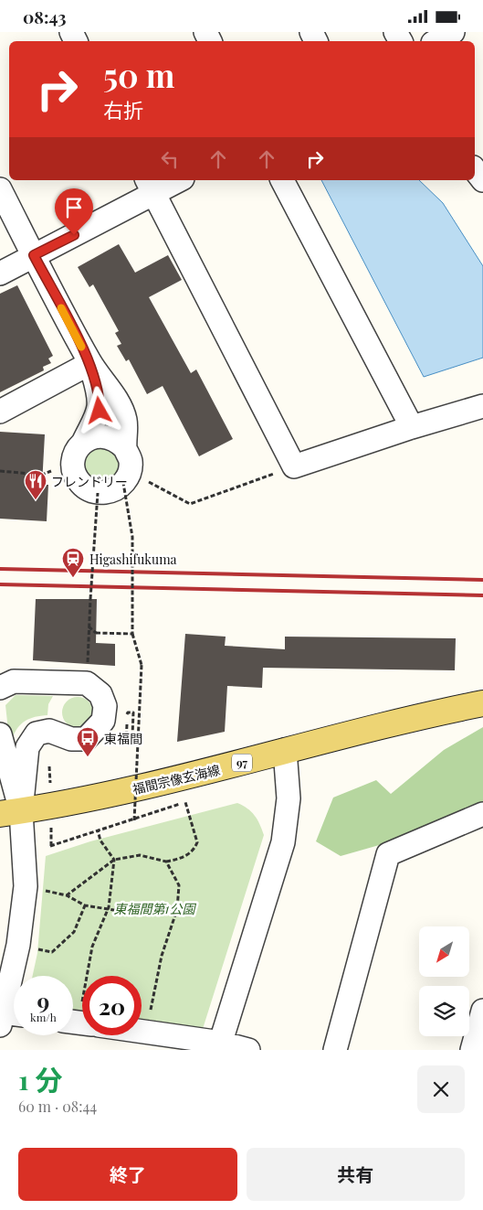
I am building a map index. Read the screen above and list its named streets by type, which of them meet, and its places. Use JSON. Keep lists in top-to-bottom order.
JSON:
{
  "streets": {
    "main road": ["97", "福間宗像玄海線"]
  },
  "parks": ["東福間第1公園"],
  "places": {
    "restaurant": ["フレンドリー"],
    "station": ["Higashifukuma"],
    "bus stop": ["東福間"]
  },
  "north": "bottom left",
  "page": {
    "status": "08:43",
    "turn": ["50 m", "右折"],
    "speed": "9 km/h",
    "limit": "20",
    "heading": ["1 分", "60 m · 08:44"],
    "buttons": ["終了", "共有"]
  }
}
